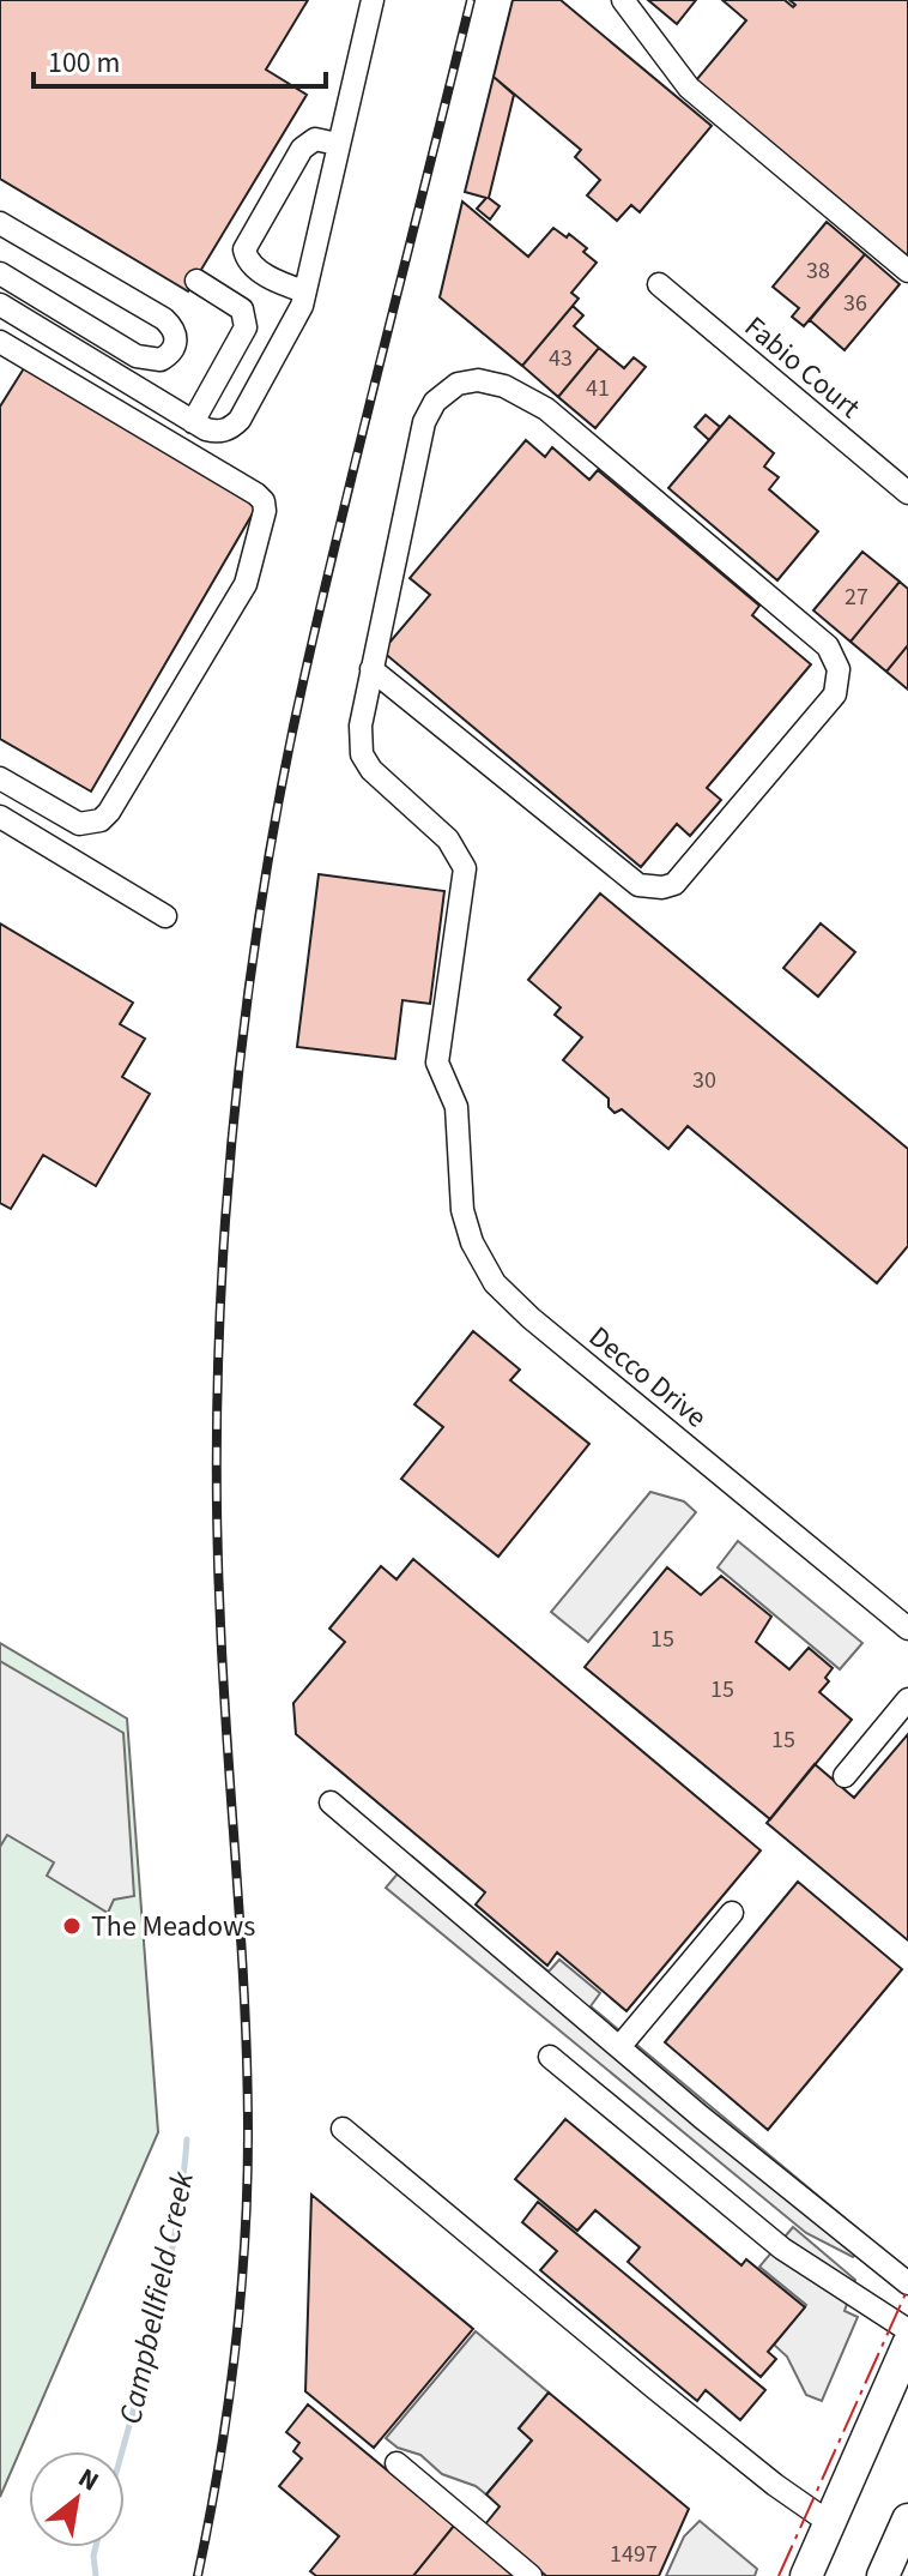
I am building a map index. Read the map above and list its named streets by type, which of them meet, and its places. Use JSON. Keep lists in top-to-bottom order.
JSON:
{
  "streets": {
    "street": ["Fabio Court", "Decco Drive"]
  },
  "water": ["Campbellfield Creek"],
  "places": ["The Meadows"],
  "house_numbers": [
    "38",
    "36",
    "43",
    "41",
    "27",
    "30",
    "15",
    "15",
    "15",
    "1497"
  ],
  "scale_bar": "100 m",
  "north": "top right"
}
